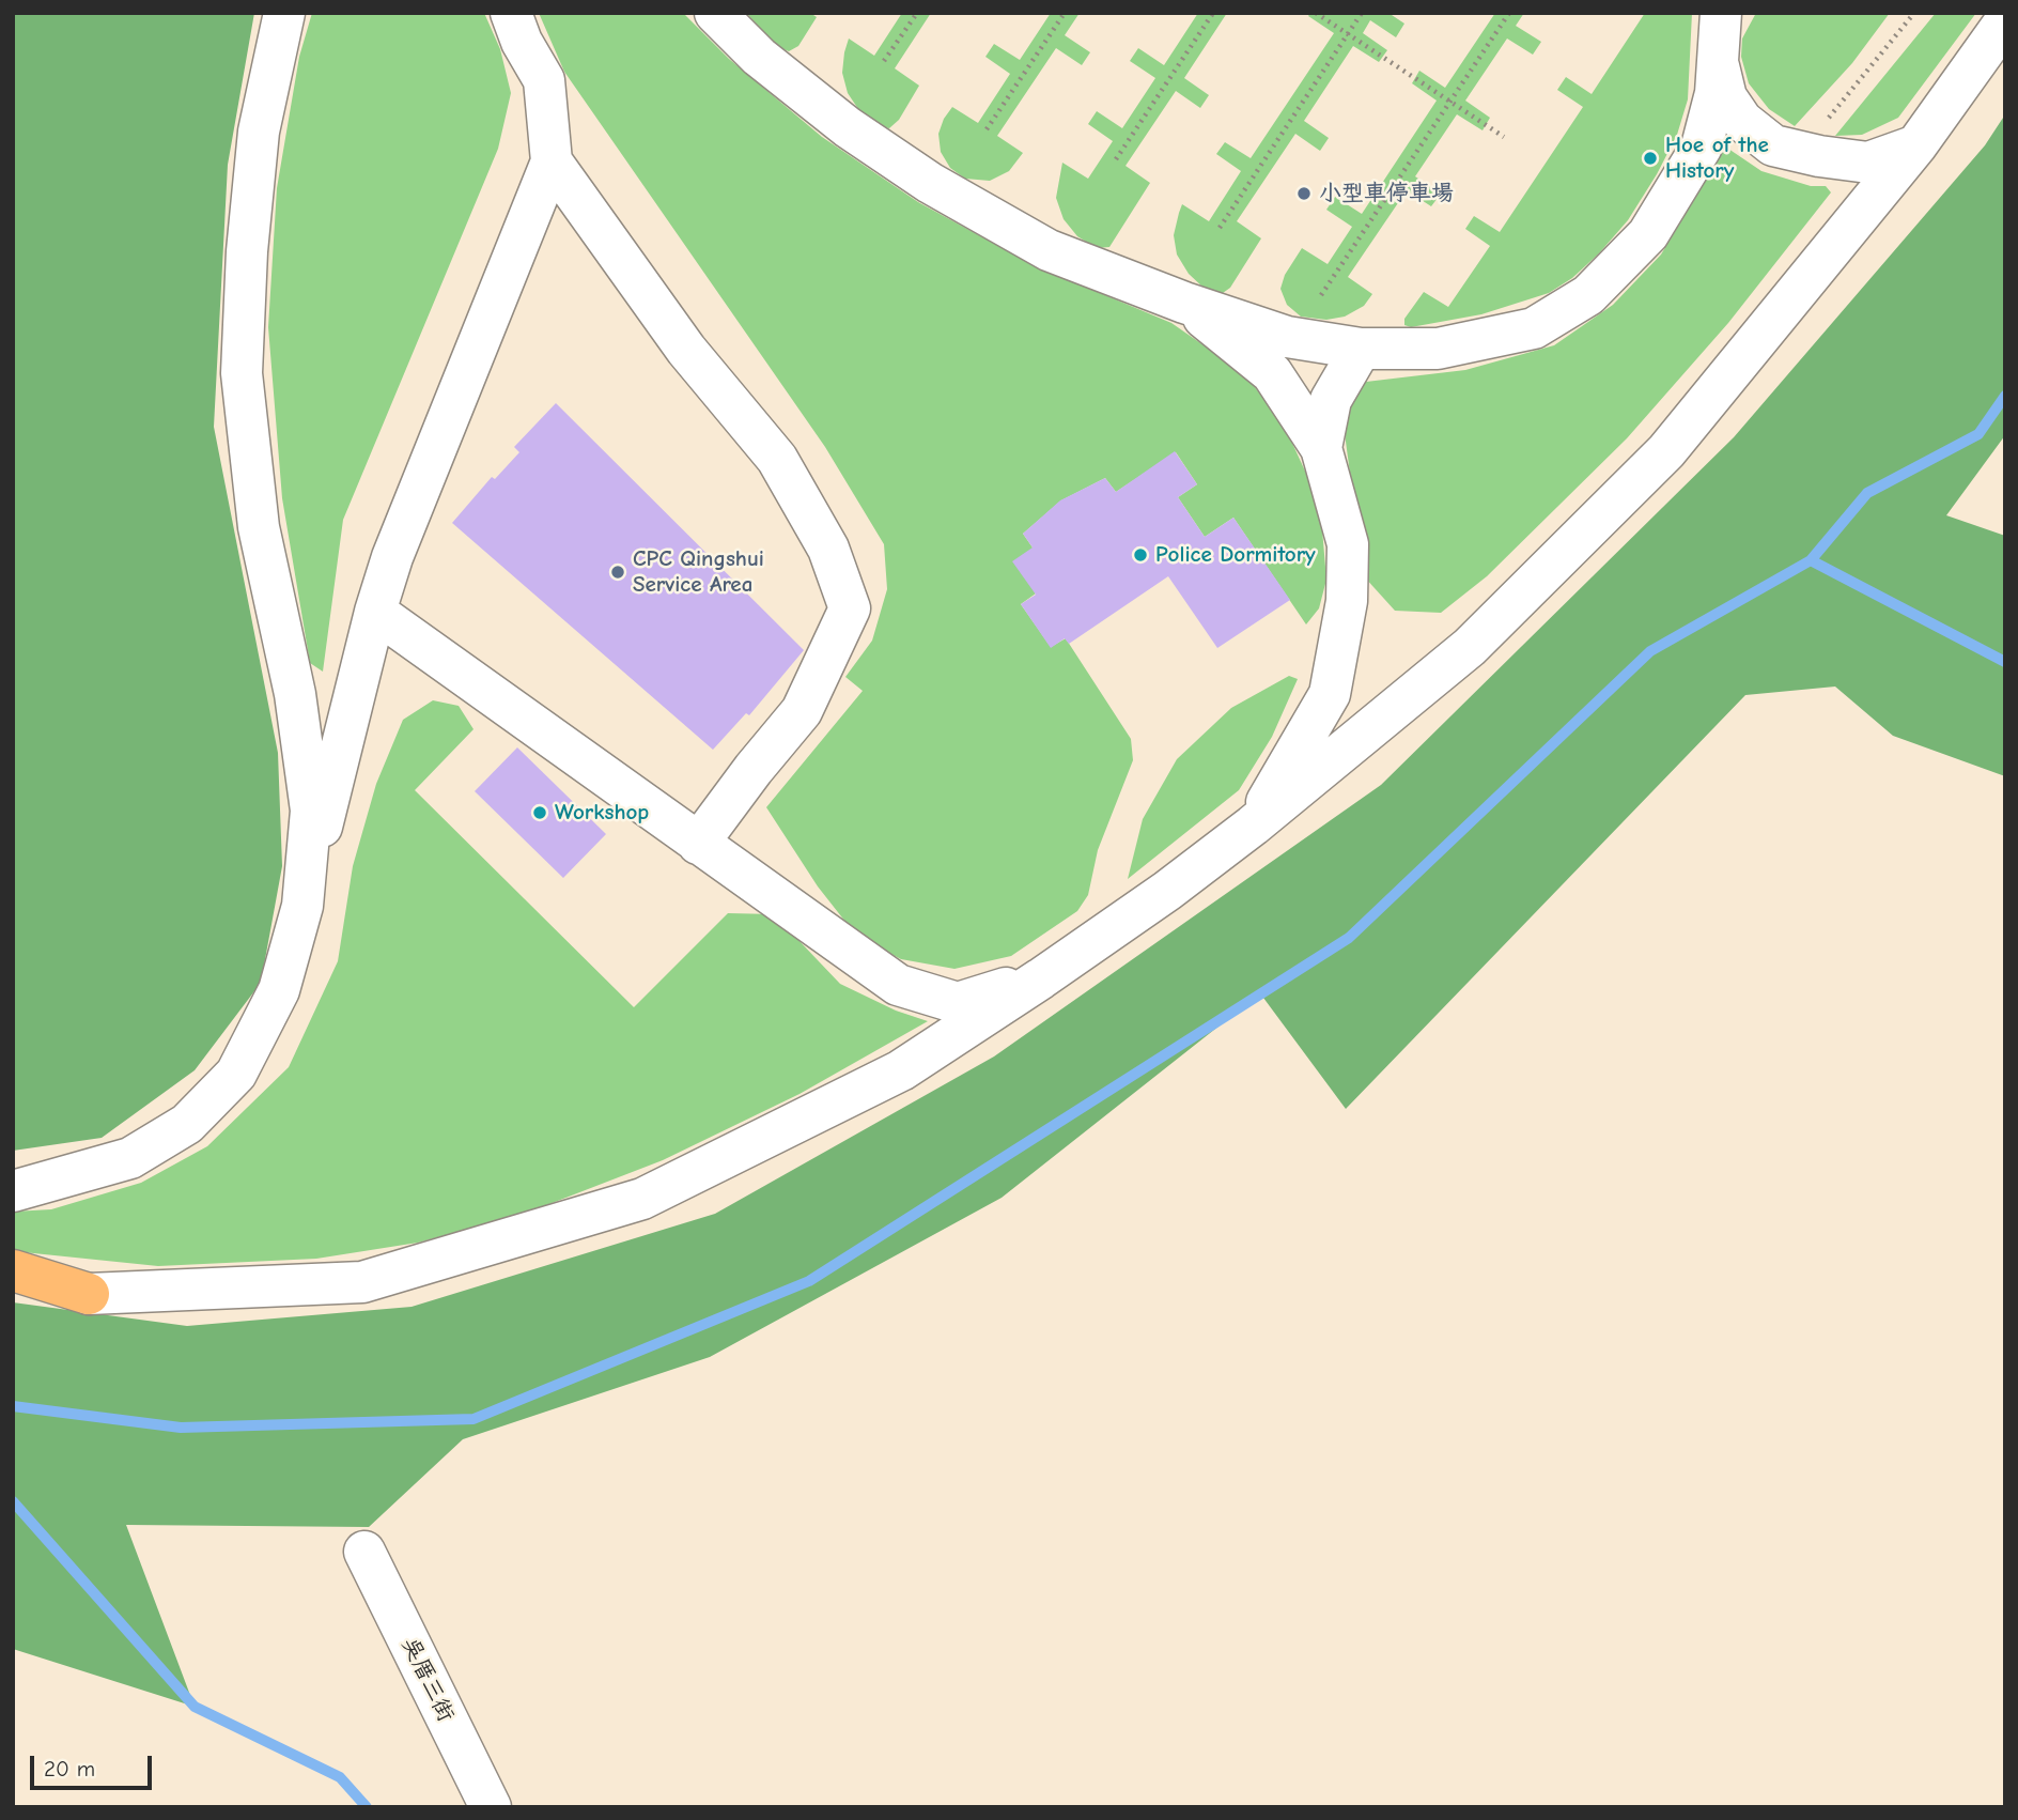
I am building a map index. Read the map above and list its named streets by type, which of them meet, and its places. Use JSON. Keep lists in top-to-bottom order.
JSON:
{
  "streets": {
    "street": ["吳厝三街"]
  },
  "places": [
    "Hoe of the History",
    "小型車停車場",
    "Police Dormitory",
    "CPC Qingshui Service Area",
    "Workshop"
  ],
  "scale_bar": "20 m"
}
